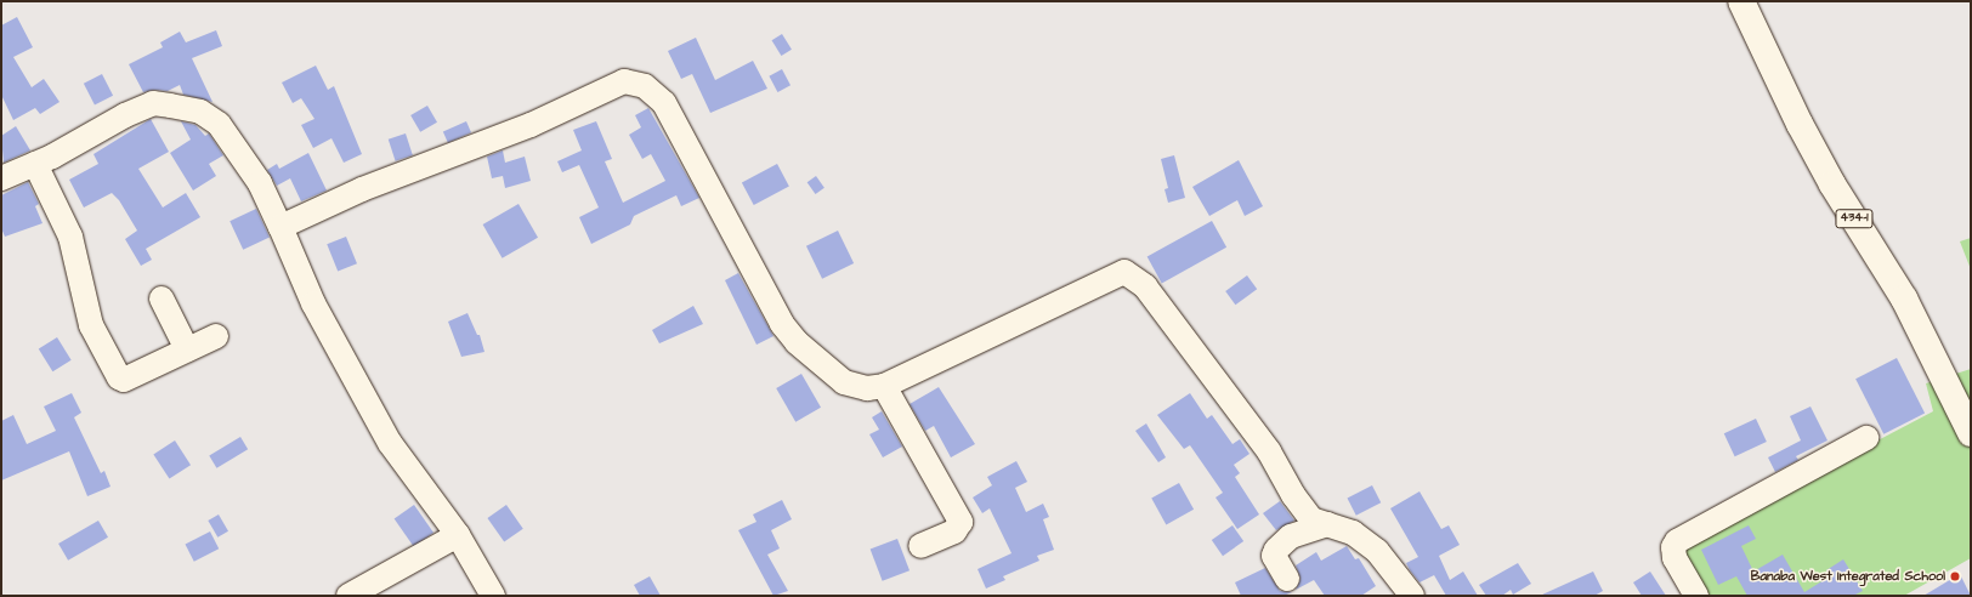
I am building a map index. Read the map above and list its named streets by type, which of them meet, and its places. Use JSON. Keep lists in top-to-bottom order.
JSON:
{
  "streets": {
    "main road": ["434-1"]
  },
  "places": ["Banaba West Integrated School"]
}
